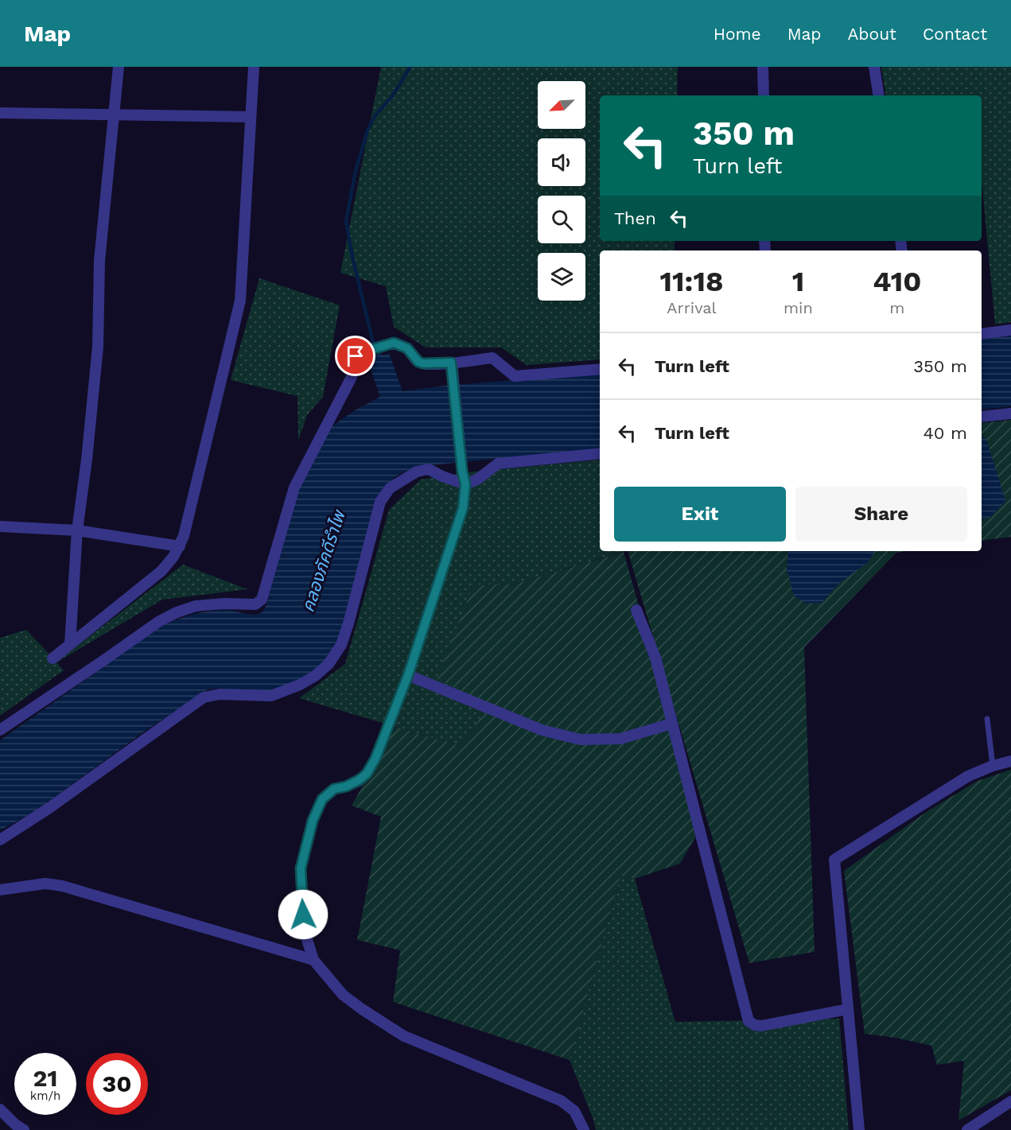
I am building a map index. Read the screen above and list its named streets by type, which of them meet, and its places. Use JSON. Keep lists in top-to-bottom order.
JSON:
{
  "water": ["คลองภัคดีรำไพ"],
  "north": "bottom left",
  "page": {
    "header": "Map",
    "nav": [
      "Home",
      "Map",
      "About",
      "Contact"
    ],
    "turn": ["350 m", "Turn left"],
    "then": "Then",
    "eta": [
      "11:18",
      "Arrival",
      "1",
      "min",
      "410",
      "m"
    ],
    "list": [
      {
        "name": "Turn left",
        "value": "350 m"
      },
      {
        "name": "Turn left",
        "value": "40 m"
      }
    ],
    "buttons": ["Exit", "Share"],
    "speed": "21 km/h",
    "limit": "30"
  }
}
